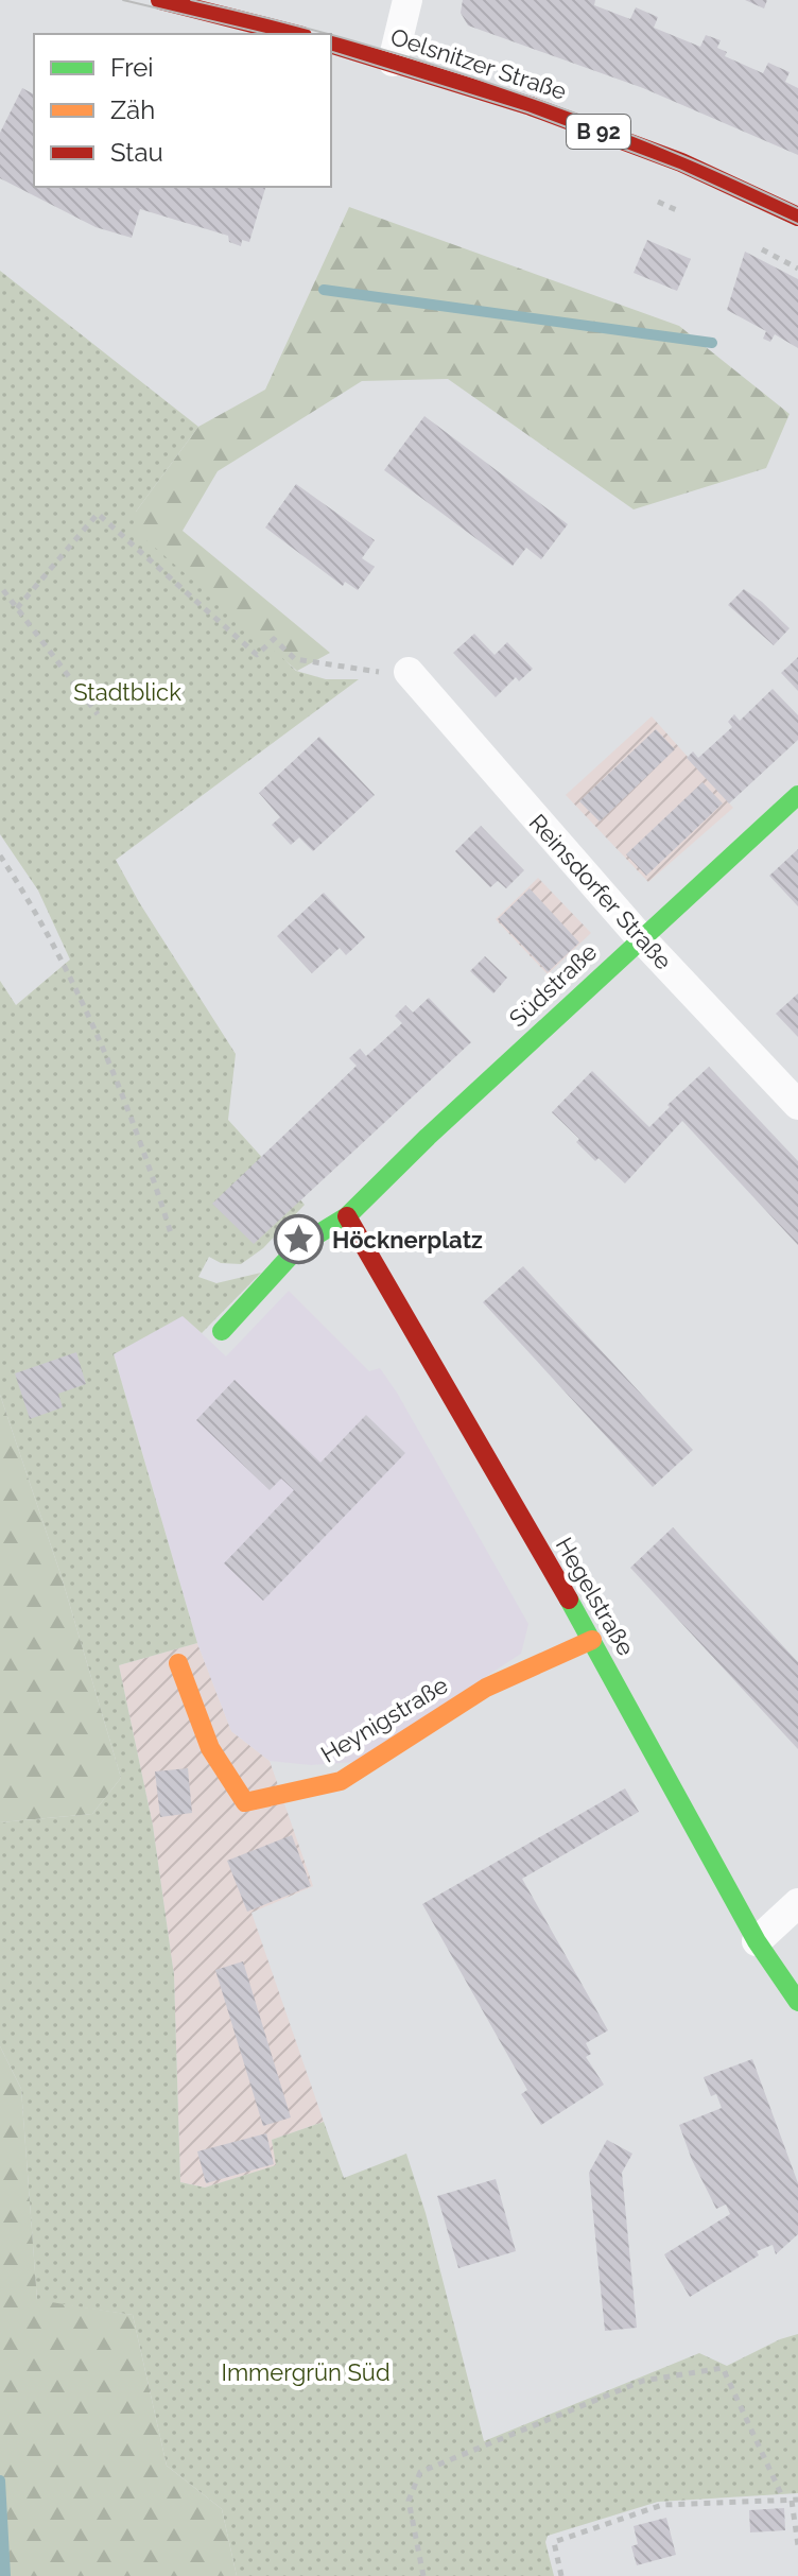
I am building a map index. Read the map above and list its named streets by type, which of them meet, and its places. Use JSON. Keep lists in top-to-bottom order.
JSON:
{
  "streets": {
    "street": [
      "Oelsnitzer Straße",
      "B 92",
      "Reinsdorfer Straße",
      "Südstraße",
      "Hegelstraße",
      "Heynigstraße"
    ]
  },
  "crossings": [
    ["Reinsdorfer Straße", "Südstraße"],
    ["Südstraße", "Hegelstraße"],
    ["Hegelstraße", "Heynigstraße"]
  ],
  "parks": ["Stadtblick", "Immergrün Süd"],
  "places": {
    "place": ["Höcknerplatz"]
  },
  "legend": ["Frei", "Zäh", "Stau"]
}
